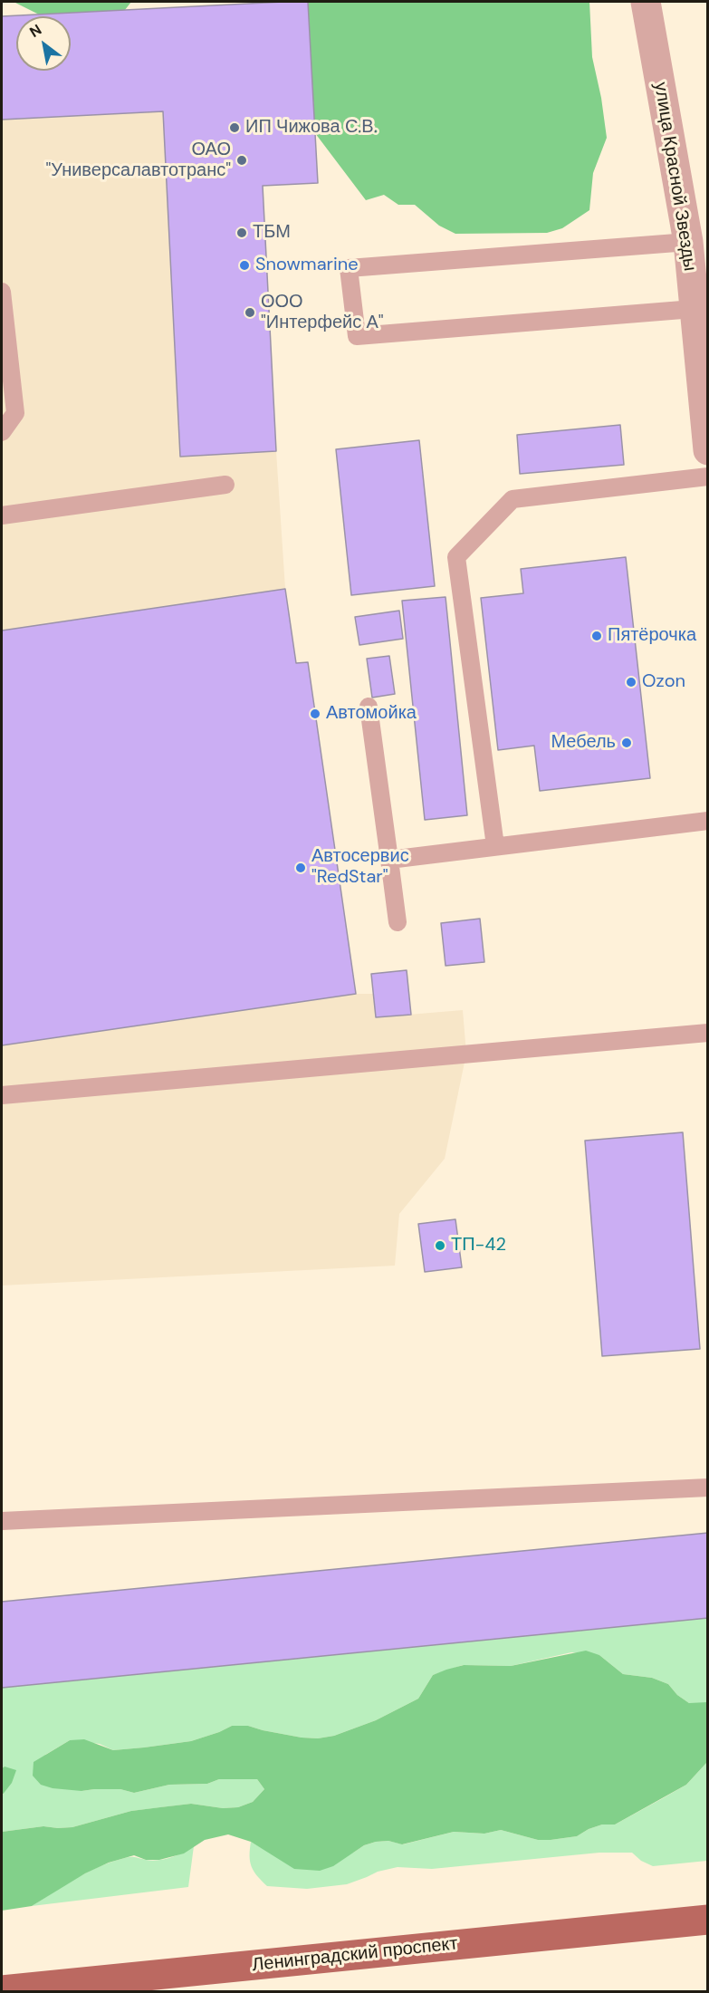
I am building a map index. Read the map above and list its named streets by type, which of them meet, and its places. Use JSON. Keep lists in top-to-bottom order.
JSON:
{
  "streets": {
    "main road": ["Ленинградский проспект"],
    "street": ["улица Красной Звезды"]
  },
  "places": [
    "ИП Чижова С.В.",
    "ОАО \"Универсалавтотранс\"",
    "ТБМ",
    "Snowmarine",
    "ООО \"Интерфейс А\"",
    "Пятёрочка",
    "Ozon",
    "Автомойка",
    "Мебель",
    "Автосервис \"RedStar\"",
    "ТП-42"
  ],
  "north": "top left"
}
